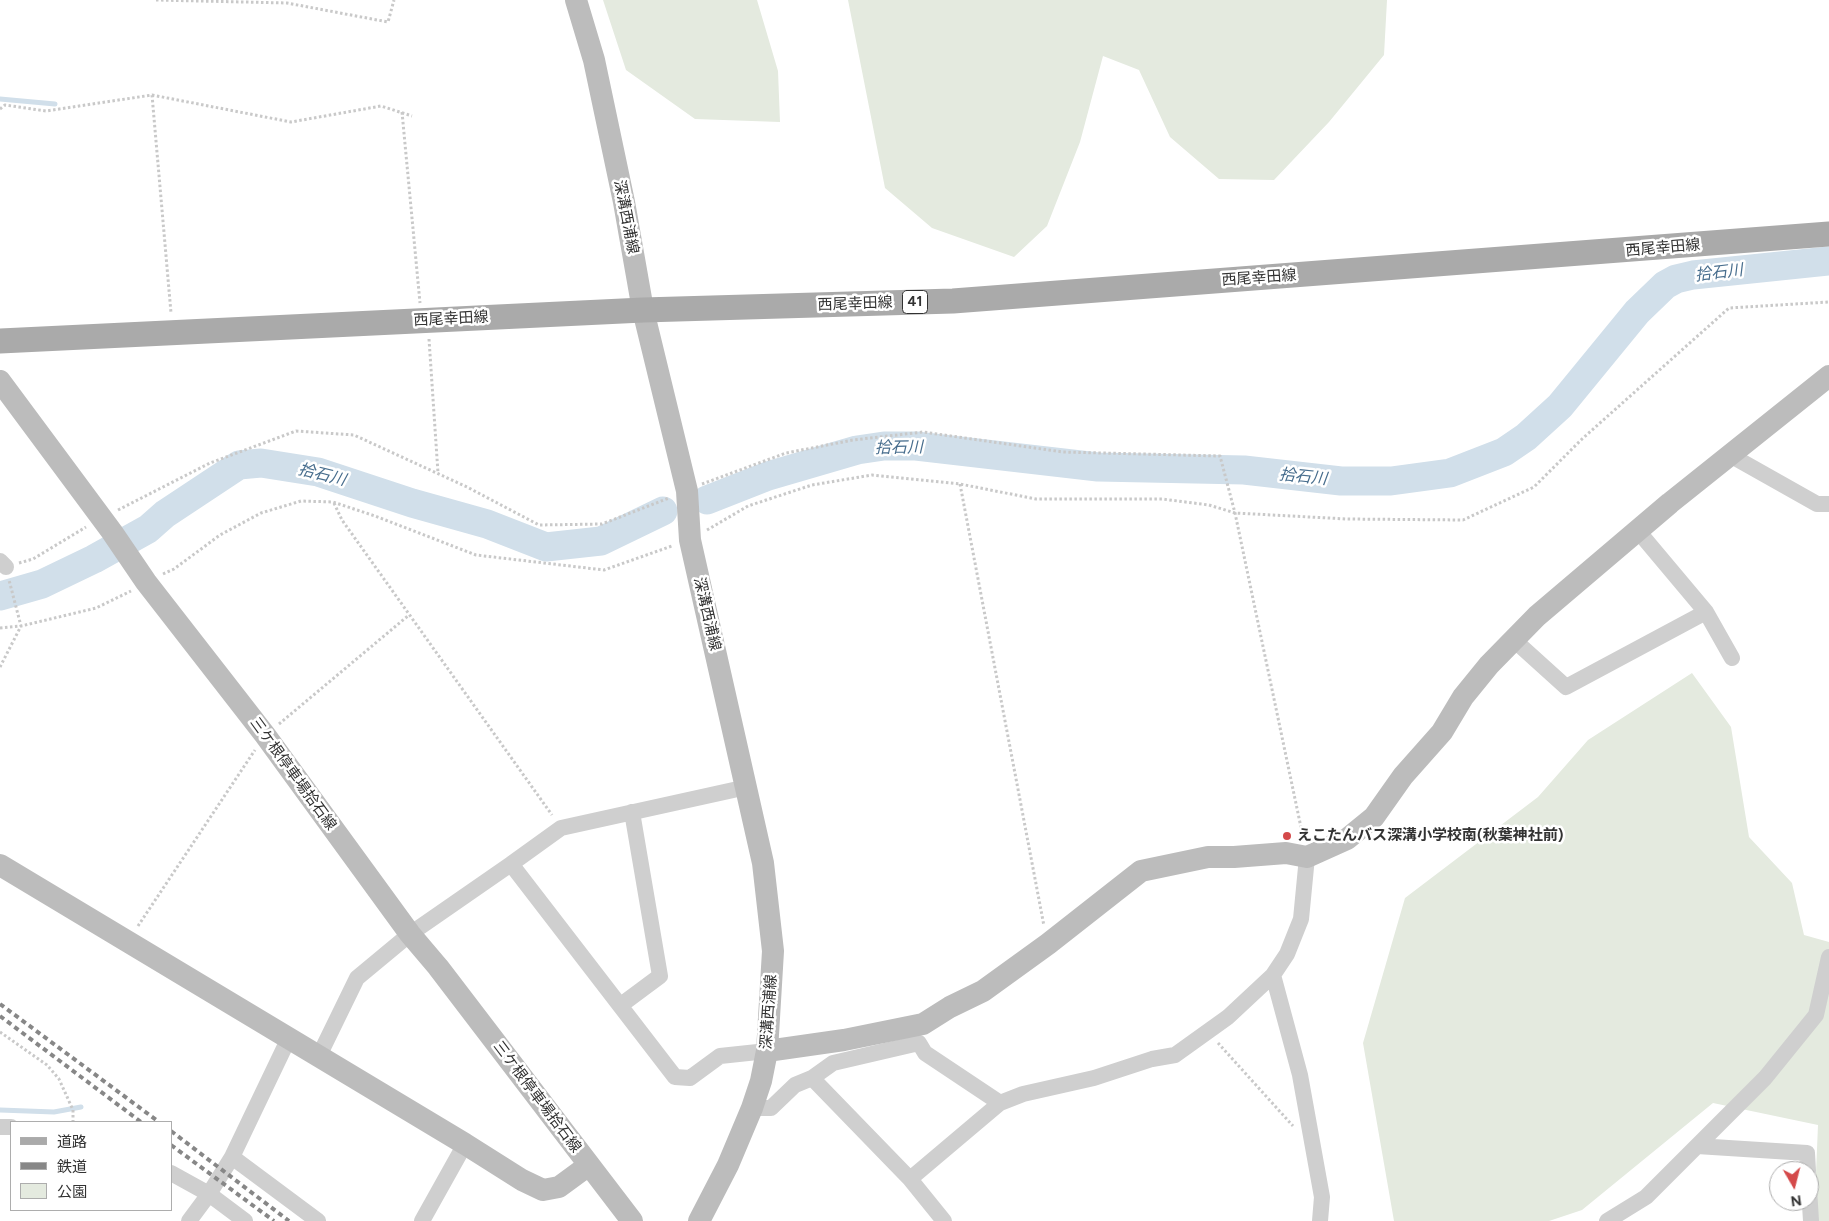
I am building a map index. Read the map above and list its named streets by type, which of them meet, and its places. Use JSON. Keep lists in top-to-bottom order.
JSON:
{
  "streets": {
    "main road": [
      "深溝西浦線",
      "西尾幸田線",
      "41",
      "三ケ根停車場拾石線"
    ]
  },
  "crossings": [
    ["深溝西浦線", "西尾幸田線"]
  ],
  "water": ["拾石川"],
  "places": ["えこたんバス深溝小学校南(秋葉神社前)"],
  "legend": ["道路", "鉄道", "公園"],
  "north": "bottom"
}
